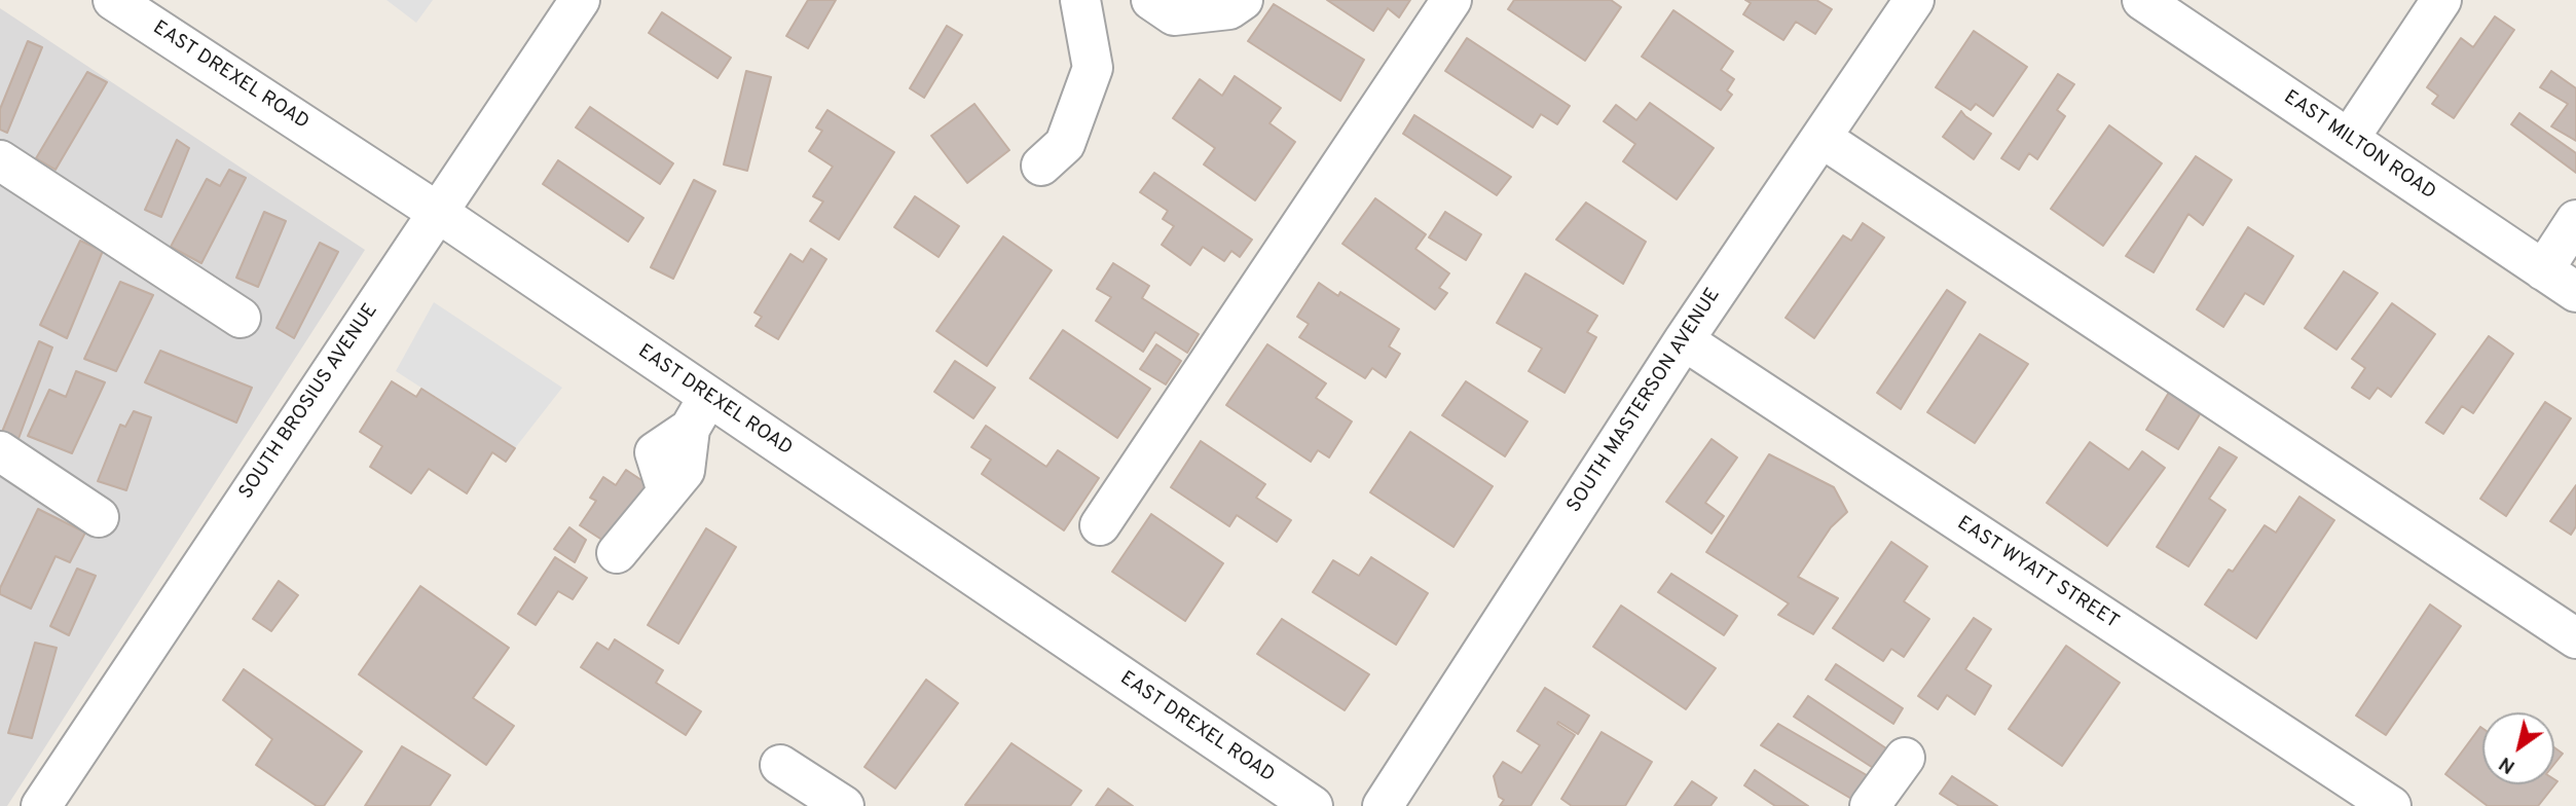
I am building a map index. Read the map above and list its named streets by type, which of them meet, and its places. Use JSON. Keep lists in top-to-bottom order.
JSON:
{
  "streets": {
    "street": [
      "EAST DREXEL ROAD",
      "EAST MILTON ROAD",
      "SOUTH MASTERSON AVENUE",
      "SOUTH BROSIUS AVENUE",
      "EAST WYATT STREET"
    ]
  },
  "crossings": [
    ["EAST DREXEL ROAD", "SOUTH BROSIUS AVENUE"],
    ["SOUTH MASTERSON AVENUE", "EAST WYATT STREET"]
  ],
  "north": "bottom left"
}
